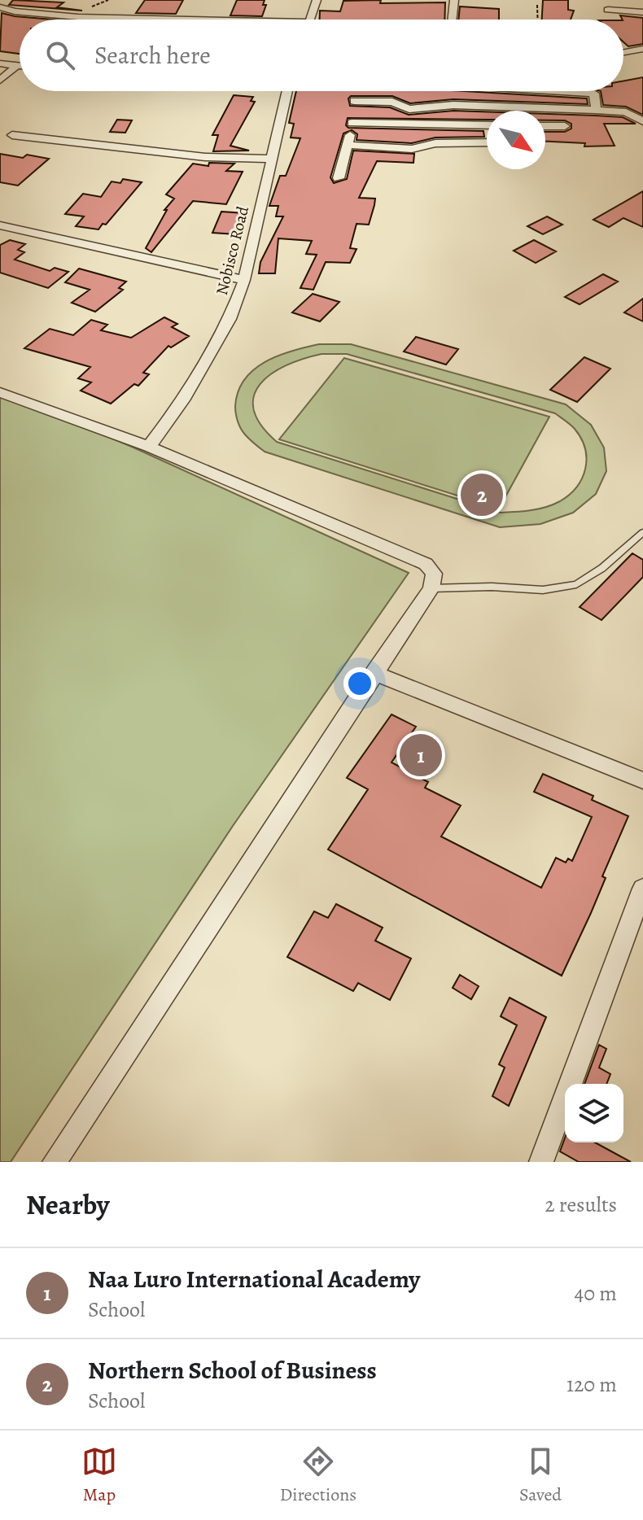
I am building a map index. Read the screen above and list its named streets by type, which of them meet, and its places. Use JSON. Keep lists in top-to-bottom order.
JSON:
{
  "streets": {
    "street": ["Nobisco Road"]
  },
  "north": "bottom right",
  "page": {
    "search": "Search here",
    "pins": ["2", "1"],
    "heading": ["Nearby", "2 results"],
    "list": [
      {
        "mark": "1",
        "name": "Naa Luro International Academy",
        "note": "School",
        "value": "40 m"
      },
      {
        "mark": "2",
        "name": "Northern School of Business",
        "note": "School",
        "value": "120 m"
      }
    ],
    "nav": ["Map", "Directions", "Saved"]
  }
}
